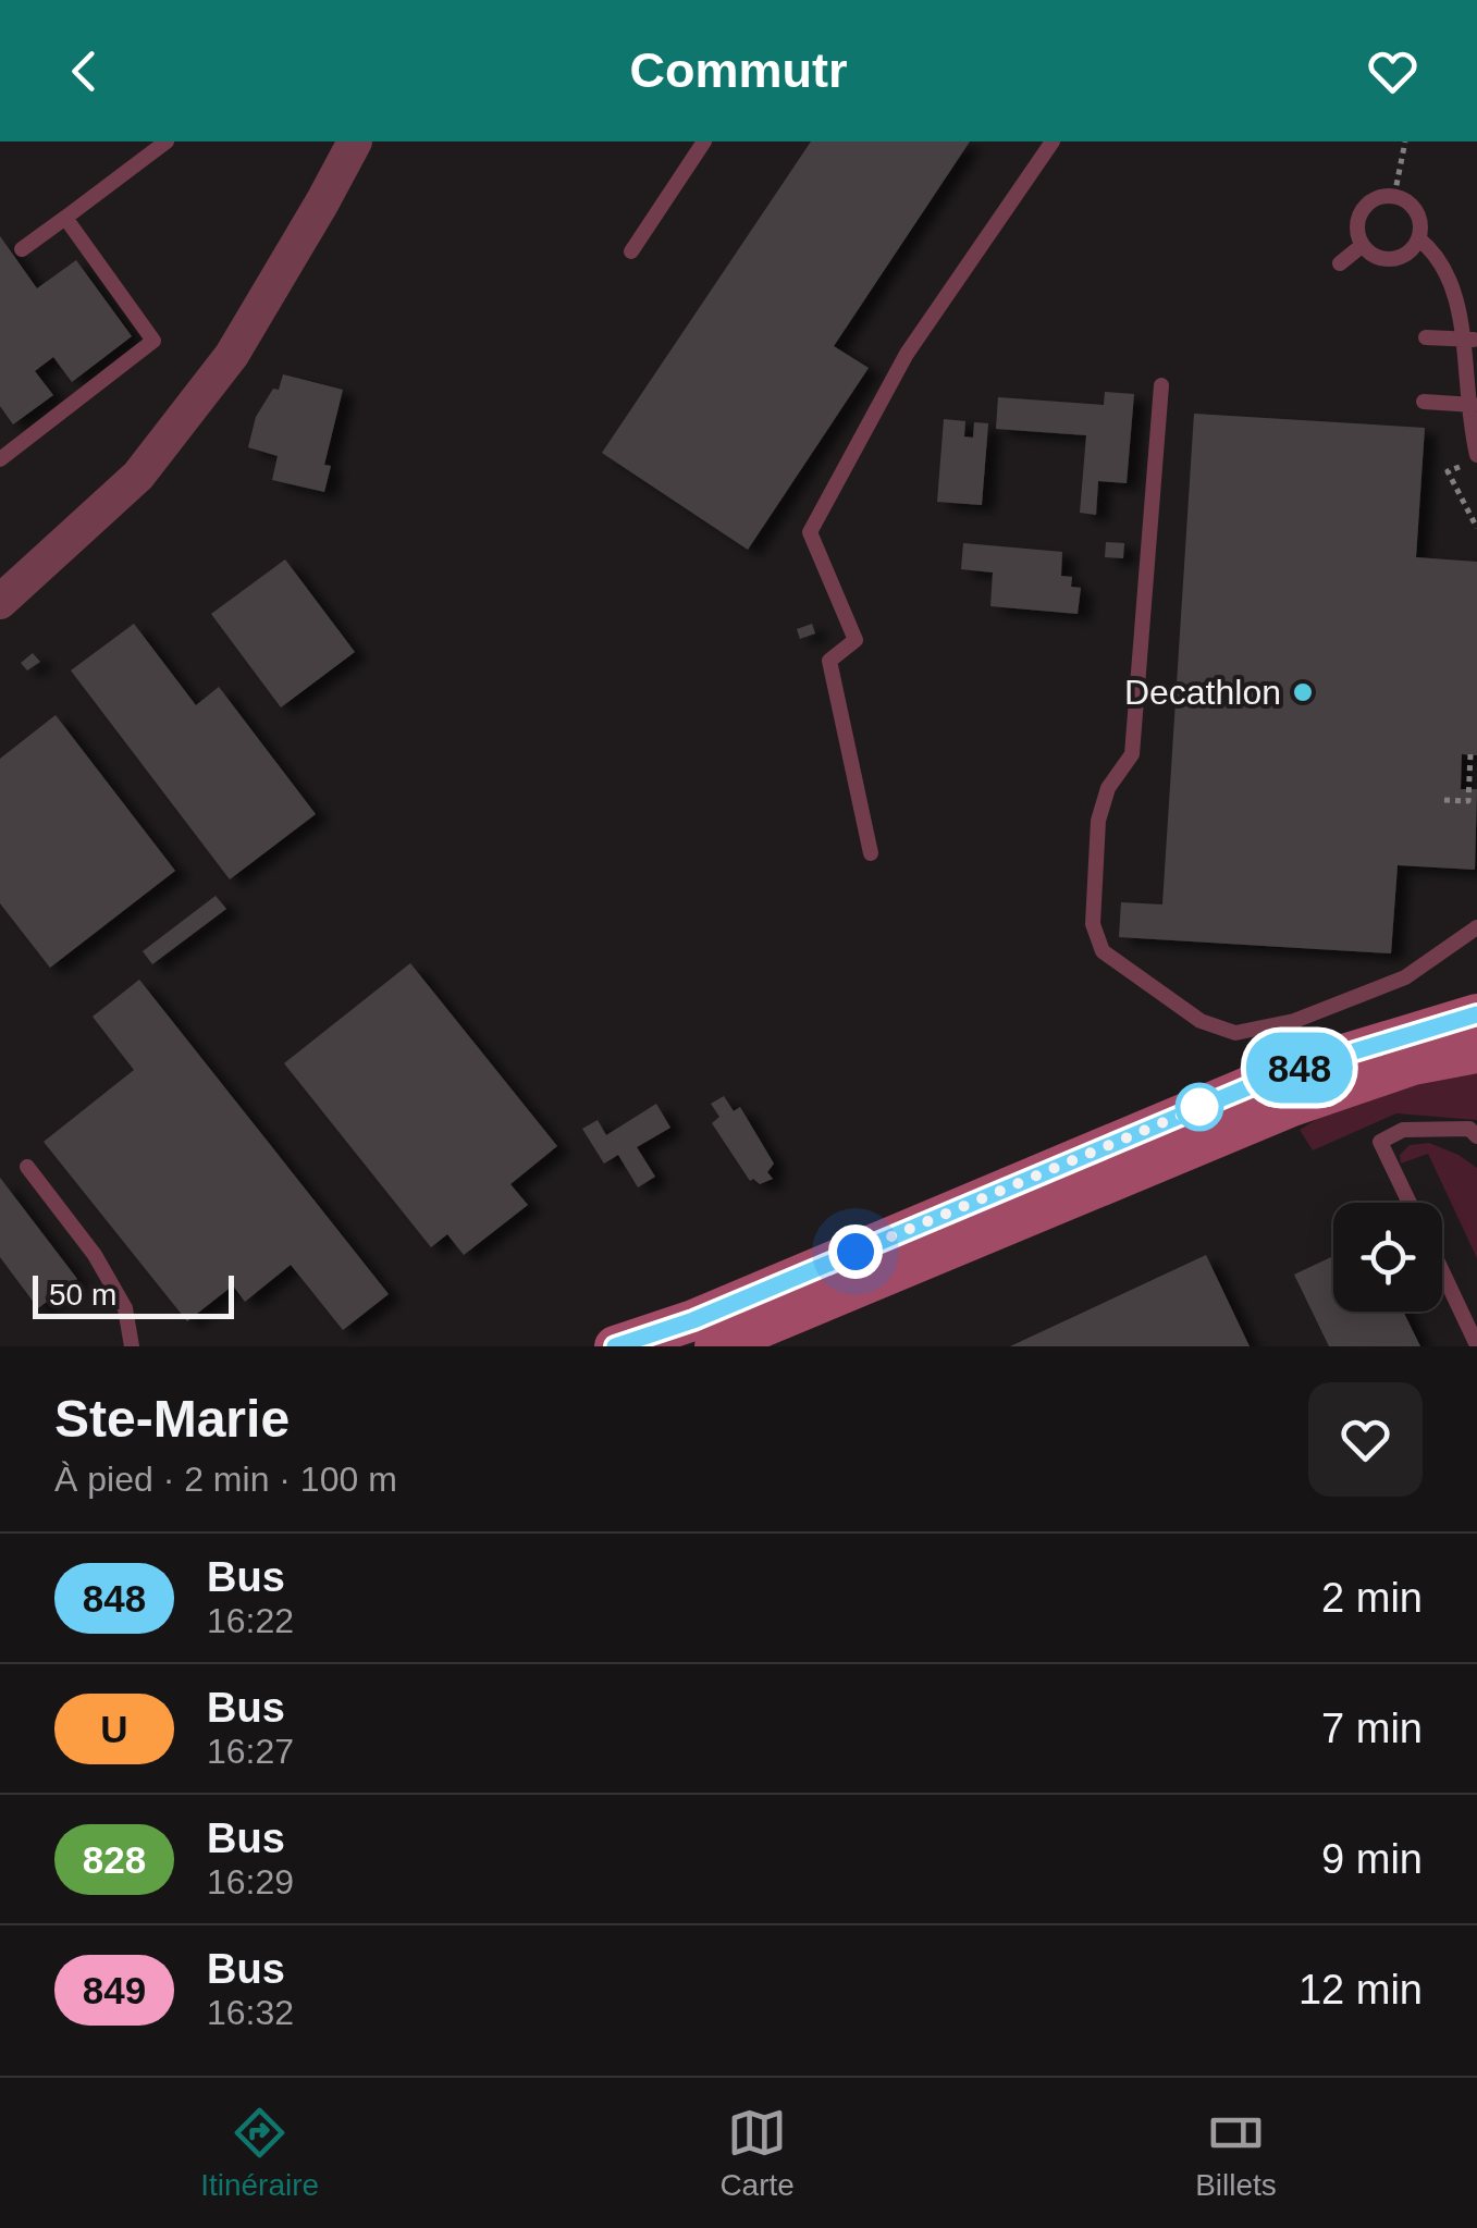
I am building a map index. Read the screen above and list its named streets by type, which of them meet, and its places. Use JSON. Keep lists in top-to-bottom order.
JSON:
{
  "places": ["Decathlon"],
  "lines": ["bus line 848"],
  "scale_bar": "50 m",
  "page": {
    "header": "Commutr",
    "on_map": "848",
    "scale": "50 m",
    "heading": ["Ste-Marie", "À pied · 2 min · 100 m"],
    "list": [
      {
        "mark": "848",
        "name": "Bus",
        "note": "16:22",
        "value": "2 min"
      },
      {
        "mark": "U",
        "name": "Bus",
        "note": "16:27",
        "value": "7 min"
      },
      {
        "mark": "828",
        "name": "Bus",
        "note": "16:29",
        "value": "9 min"
      },
      {
        "mark": "849",
        "name": "Bus",
        "note": "16:32",
        "value": "12 min"
      }
    ],
    "tabs": ["Itinéraire", "Carte", "Billets"]
  }
}
